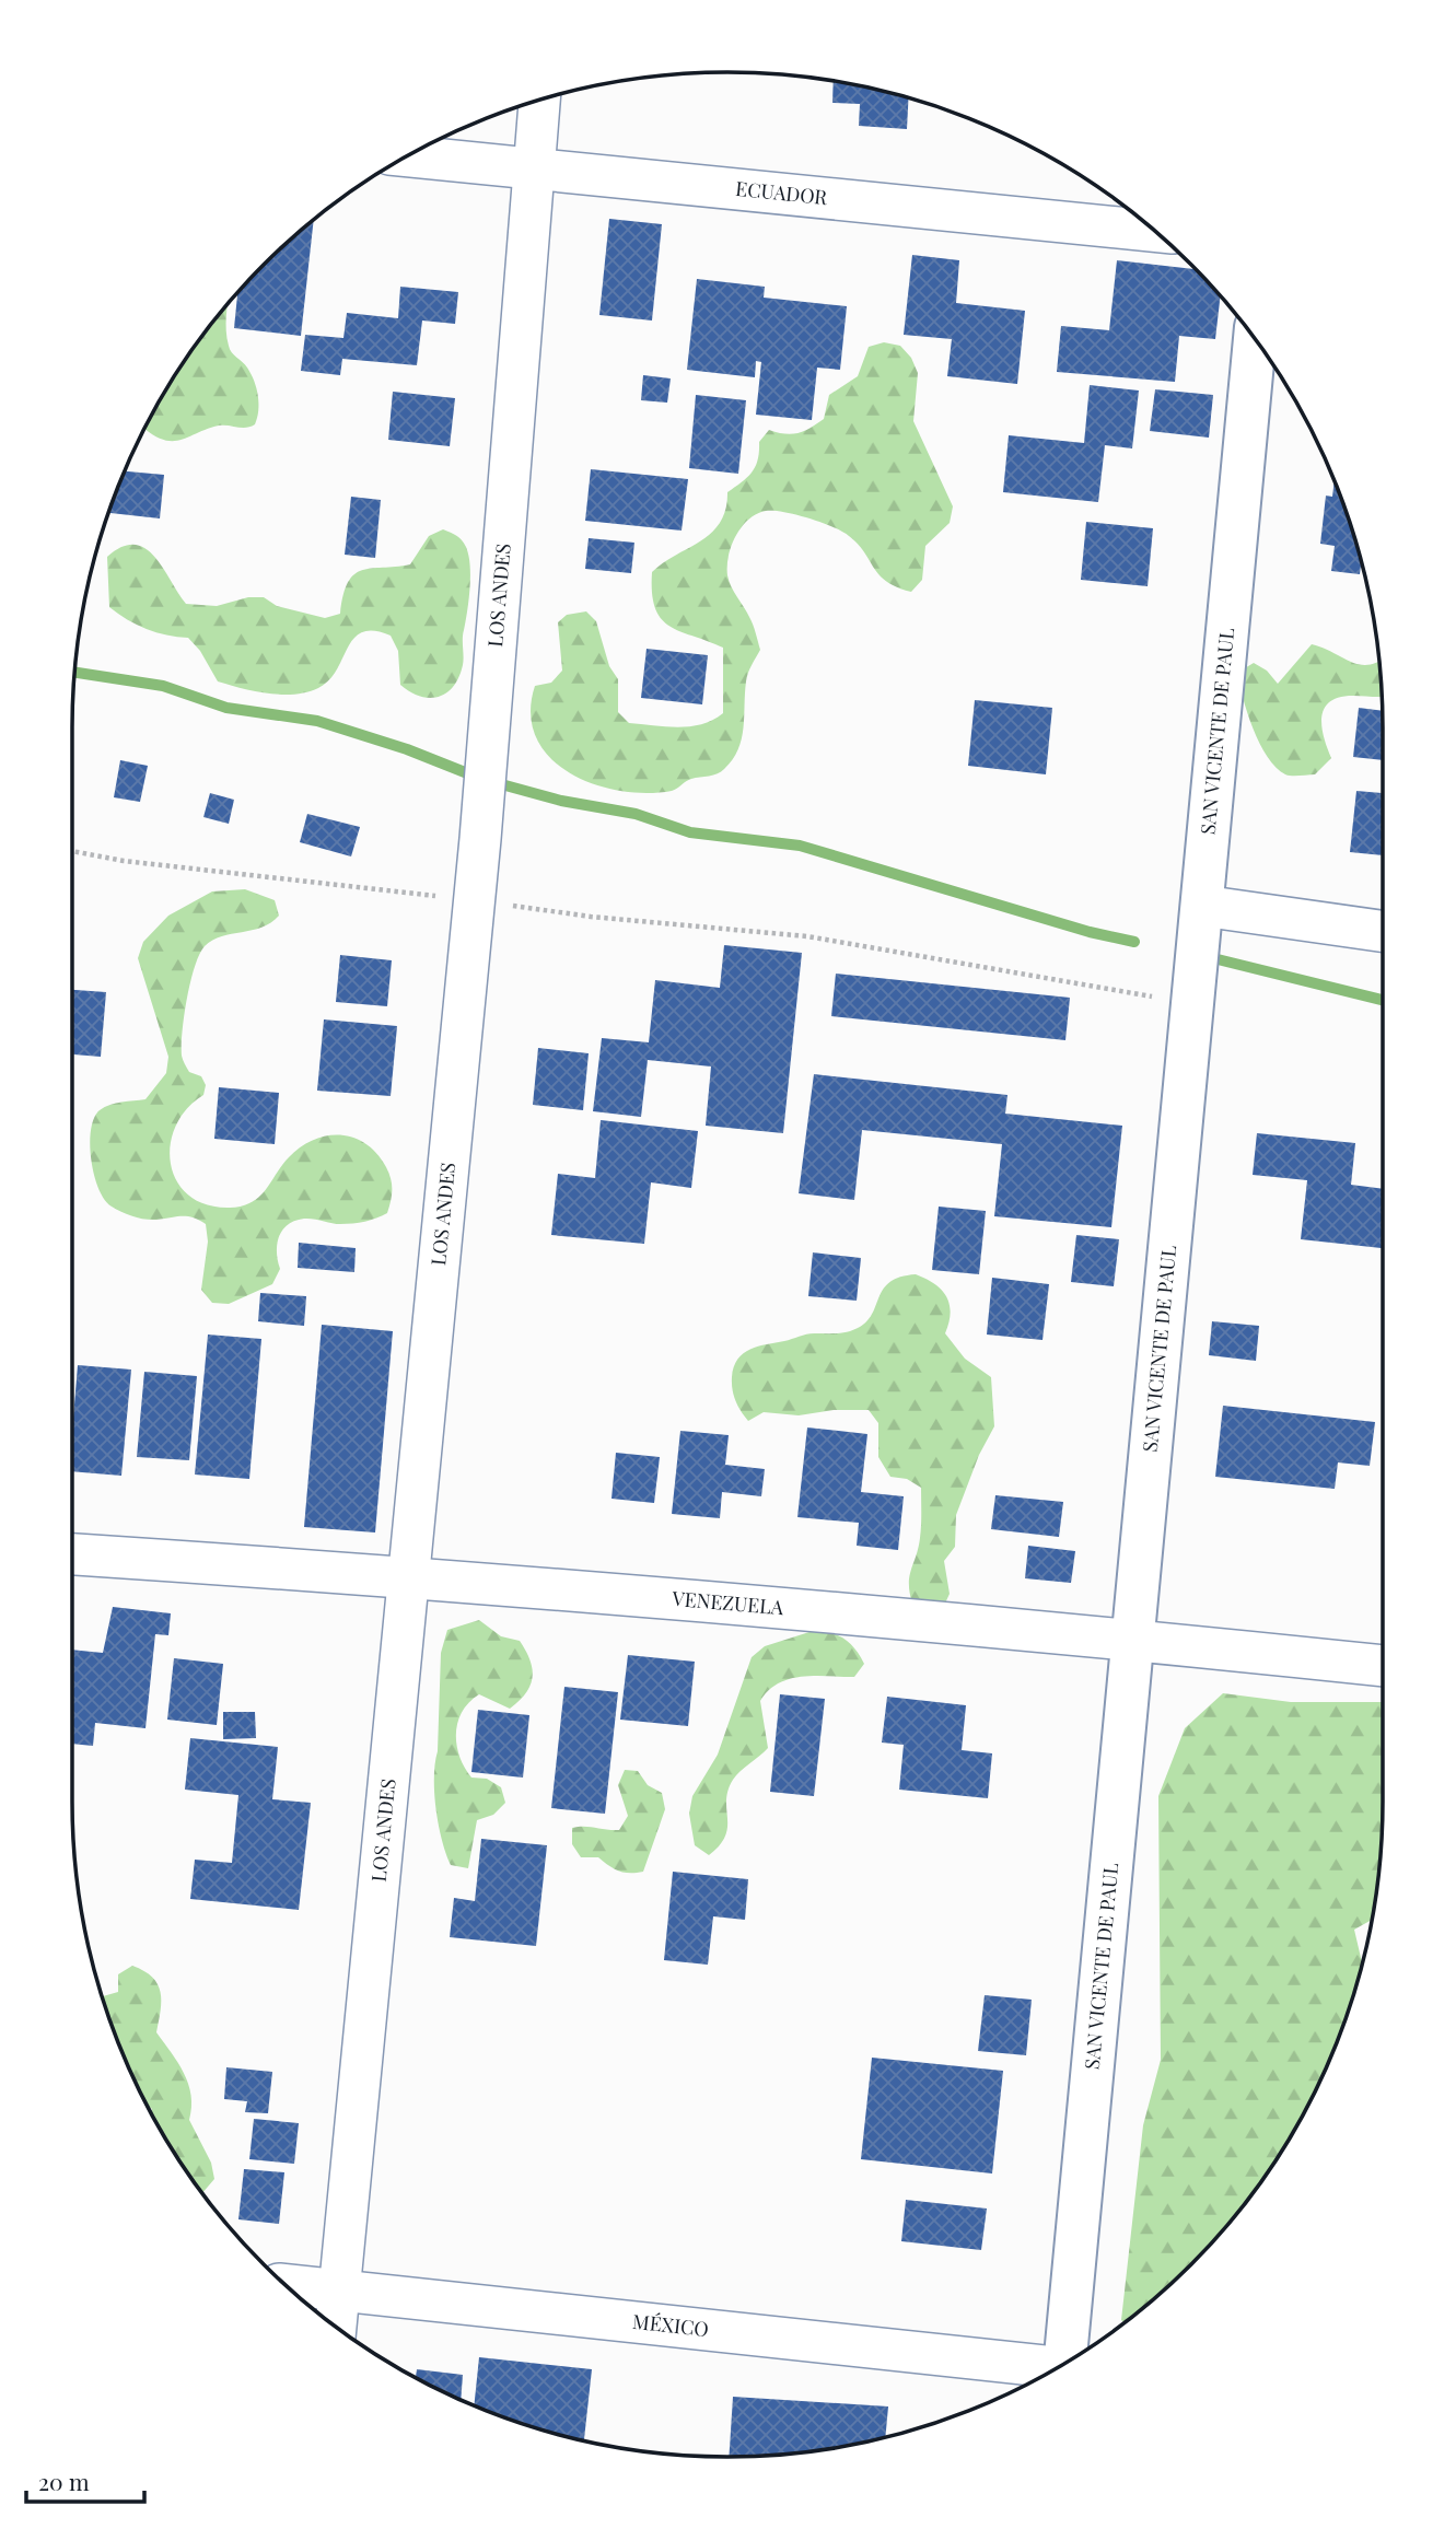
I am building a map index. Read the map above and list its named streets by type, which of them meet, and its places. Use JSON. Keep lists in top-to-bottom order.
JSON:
{
  "streets": {
    "street": [
      "ECUADOR",
      "LOS ANDES",
      "SAN VICENTE DE PAUL",
      "VENEZUELA",
      "MÉXICO"
    ]
  },
  "crossings": [
    ["ECUADOR", "LOS ANDES"],
    ["LOS ANDES", "VENEZUELA"],
    ["LOS ANDES", "MÉXICO"],
    ["SAN VICENTE DE PAUL", "VENEZUELA"]
  ],
  "scale_bar": "20 m"
}
